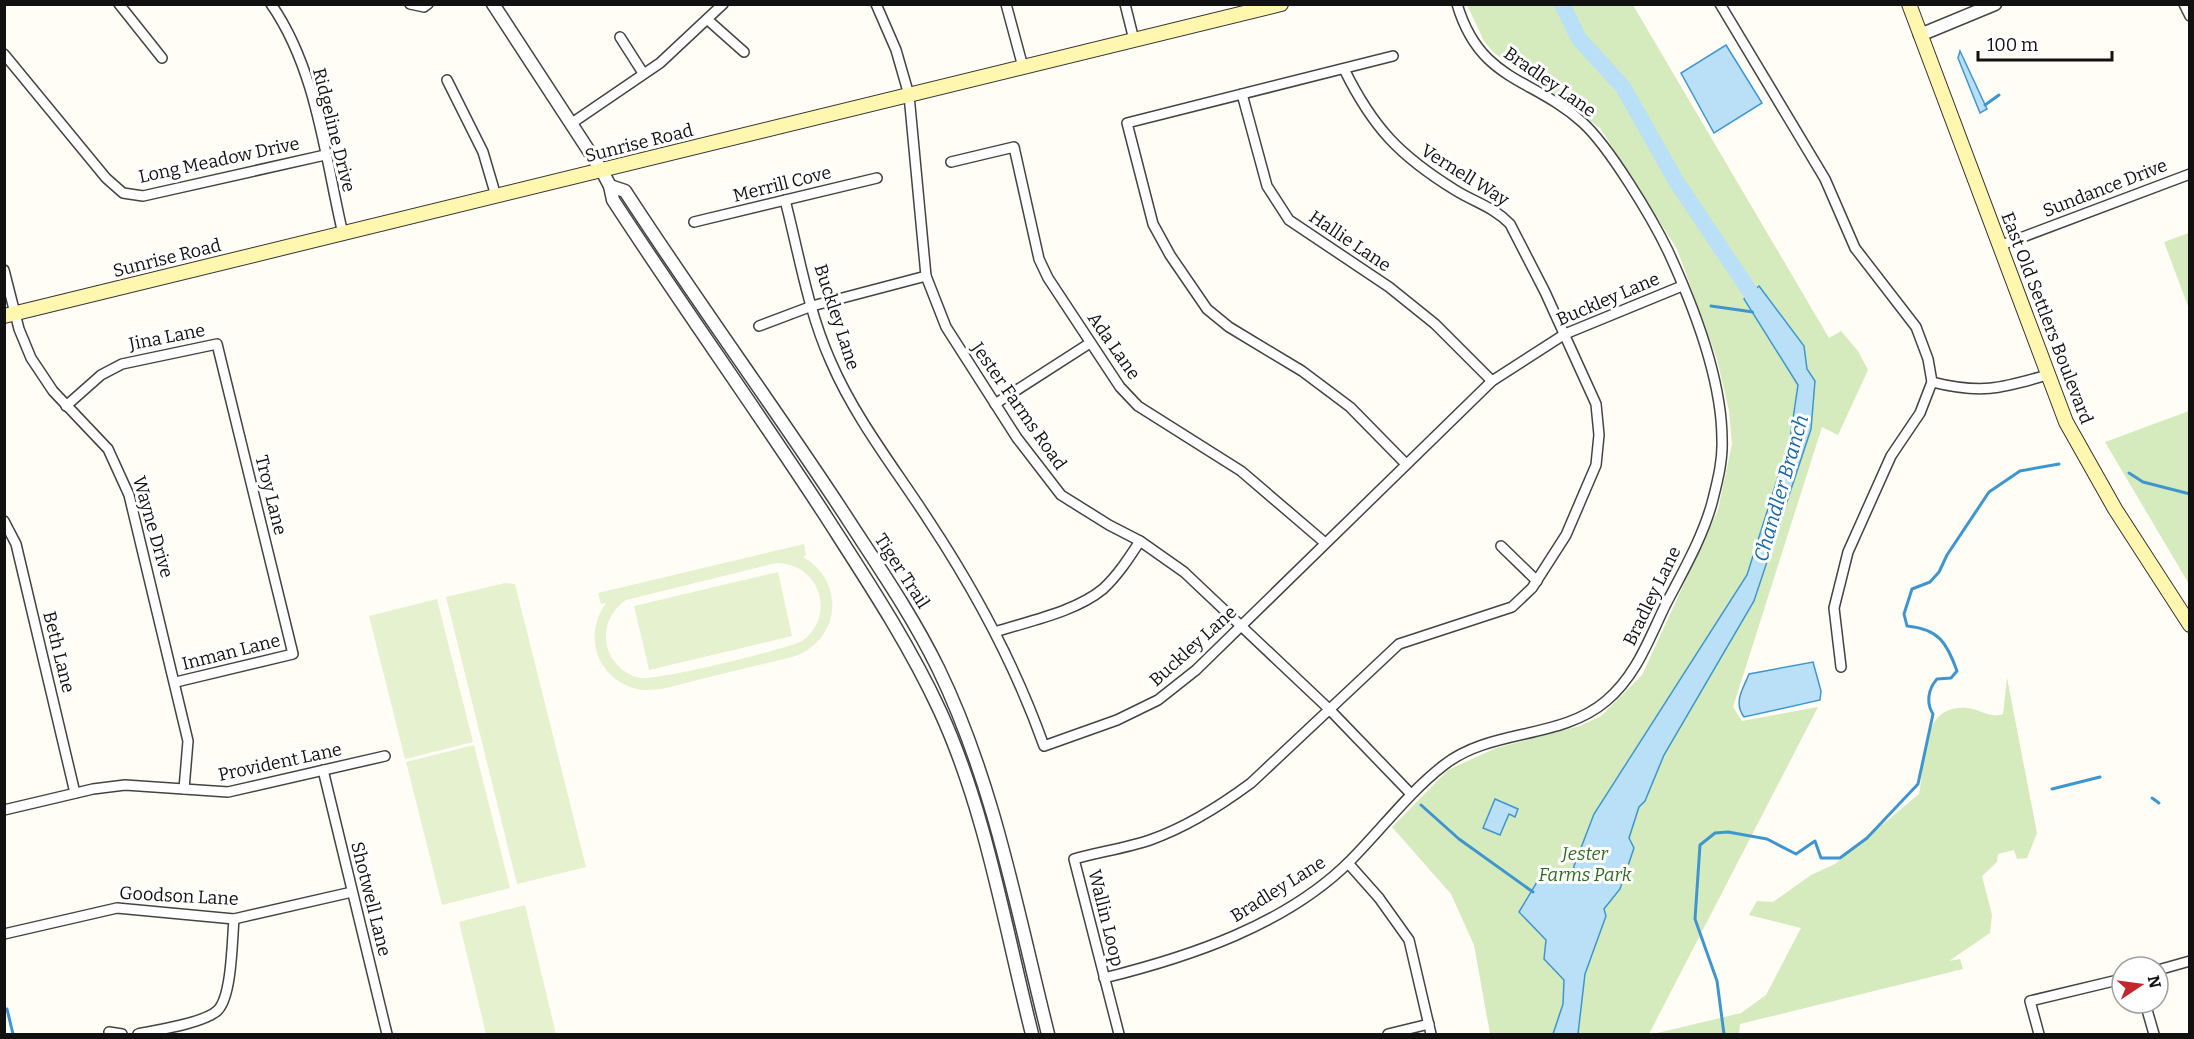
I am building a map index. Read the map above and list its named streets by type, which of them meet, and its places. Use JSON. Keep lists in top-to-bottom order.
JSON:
{
  "streets": {
    "main road": ["Sunrise Road", "East Old Settlers Boulevard"],
    "street": [
      "Bradley Lane",
      "Ridgeline Drive",
      "Long Meadow Drive",
      "Vernell Way",
      "Merrill Cove",
      "Sundance Drive",
      "Hallie Lane",
      "Buckley Lane",
      "Jina Lane",
      "Ada Lane",
      "Jester Farms Road",
      "Troy Lane",
      "Wayne Drive",
      "Tiger Trail",
      "Beth Lane",
      "Inman Lane",
      "Provident Lane",
      "Goodson Lane",
      "Shotwell Lane",
      "Wallin Loop"
    ]
  },
  "crossings": [
    ["Bradley Lane", "Buckley Lane"],
    ["Bradley Lane", "Jester Farms Road"],
    ["Bradley Lane", "Wallin Loop"],
    ["Ridgeline Drive", "Sunrise Road"],
    ["Ridgeline Drive", "Long Meadow Drive"],
    ["Sunrise Road", "Jester Farms Road"],
    ["Sunrise Road", "Wayne Drive"],
    ["Sunrise Road", "Tiger Trail"],
    ["Vernell Way", "Buckley Lane"],
    ["Vernell Way", "Jester Farms Road"],
    ["Vernell Way", "Wallin Loop"],
    ["Merrill Cove", "Buckley Lane"],
    ["Sundance Drive", "East Old Settlers Boulevard"],
    ["Hallie Lane", "Buckley Lane"],
    ["Buckley Lane", "Ada Lane"],
    ["Buckley Lane", "Jester Farms Road"],
    ["Jina Lane", "Troy Lane"],
    ["Jina Lane", "Wayne Drive"],
    ["Jester Farms Road", "Wallin Loop"],
    ["Troy Lane", "Inman Lane"],
    ["Wayne Drive", "Inman Lane"],
    ["Wayne Drive", "Provident Lane"],
    ["Beth Lane", "Provident Lane"],
    ["Provident Lane", "Shotwell Lane"],
    ["Goodson Lane", "Shotwell Lane"]
  ],
  "water": ["Chandler Branch"],
  "parks": ["Jester Farms Park"],
  "scale_bar": "100 m",
  "north": "right"
}
